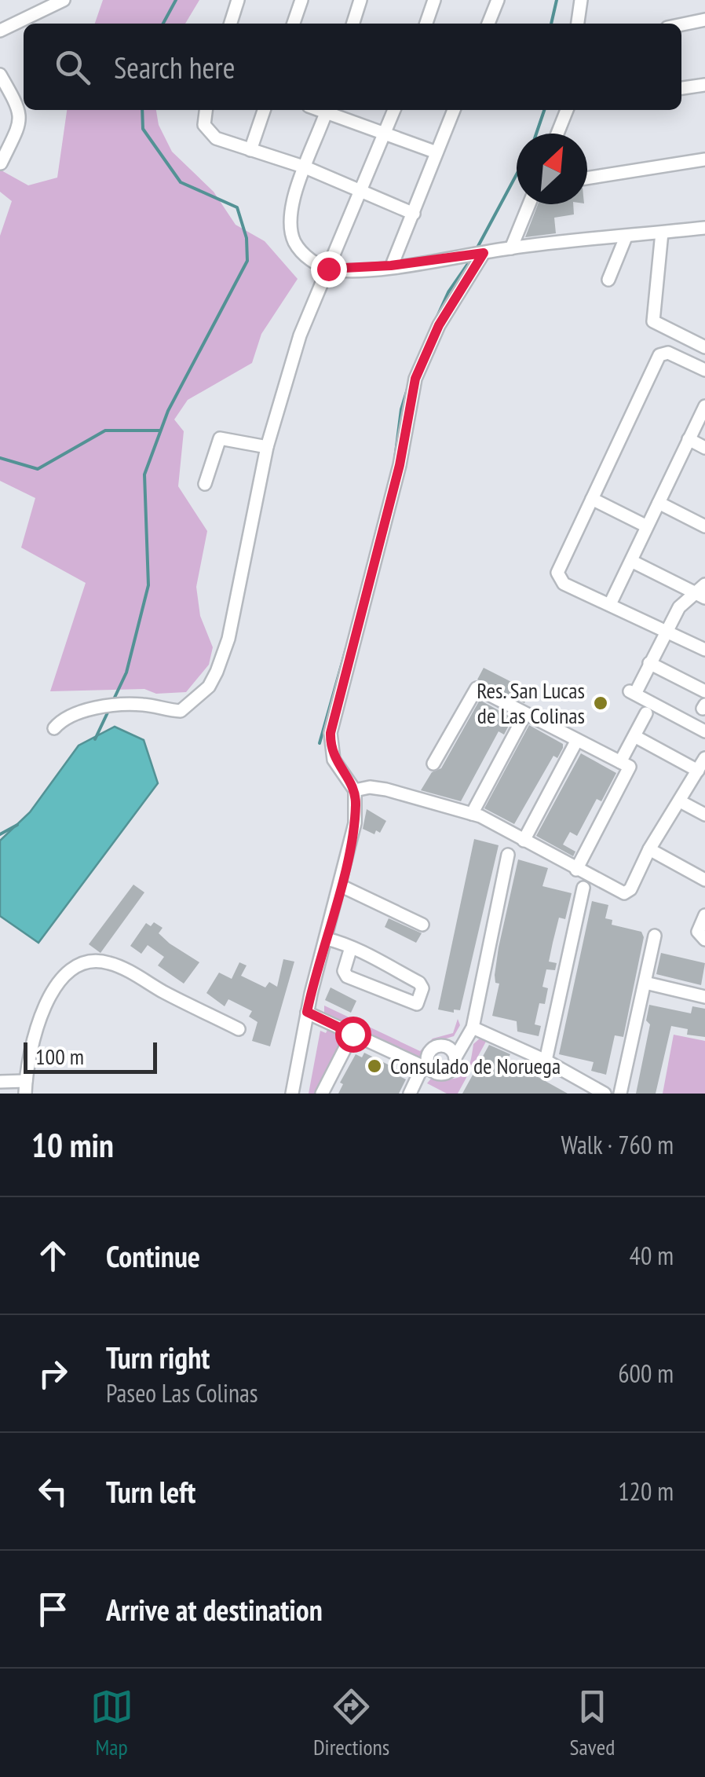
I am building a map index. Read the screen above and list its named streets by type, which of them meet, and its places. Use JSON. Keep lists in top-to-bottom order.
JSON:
{
  "places": ["Res. San Lucas de Las Colinas", "Consulado de Noruega"],
  "scale_bar": "100 m",
  "north": "top right",
  "page": {
    "search": "Search here",
    "scale": "100 m",
    "heading": ["10 min", "Walk · 760 m"],
    "list": [
      ["Continue", "40 m"],
      ["Turn right", "Paseo Las Colinas", "600 m"],
      ["Turn left", "120 m"],
      "Arrive at destination"
    ],
    "nav": ["Map", "Directions", "Saved"]
  }
}
